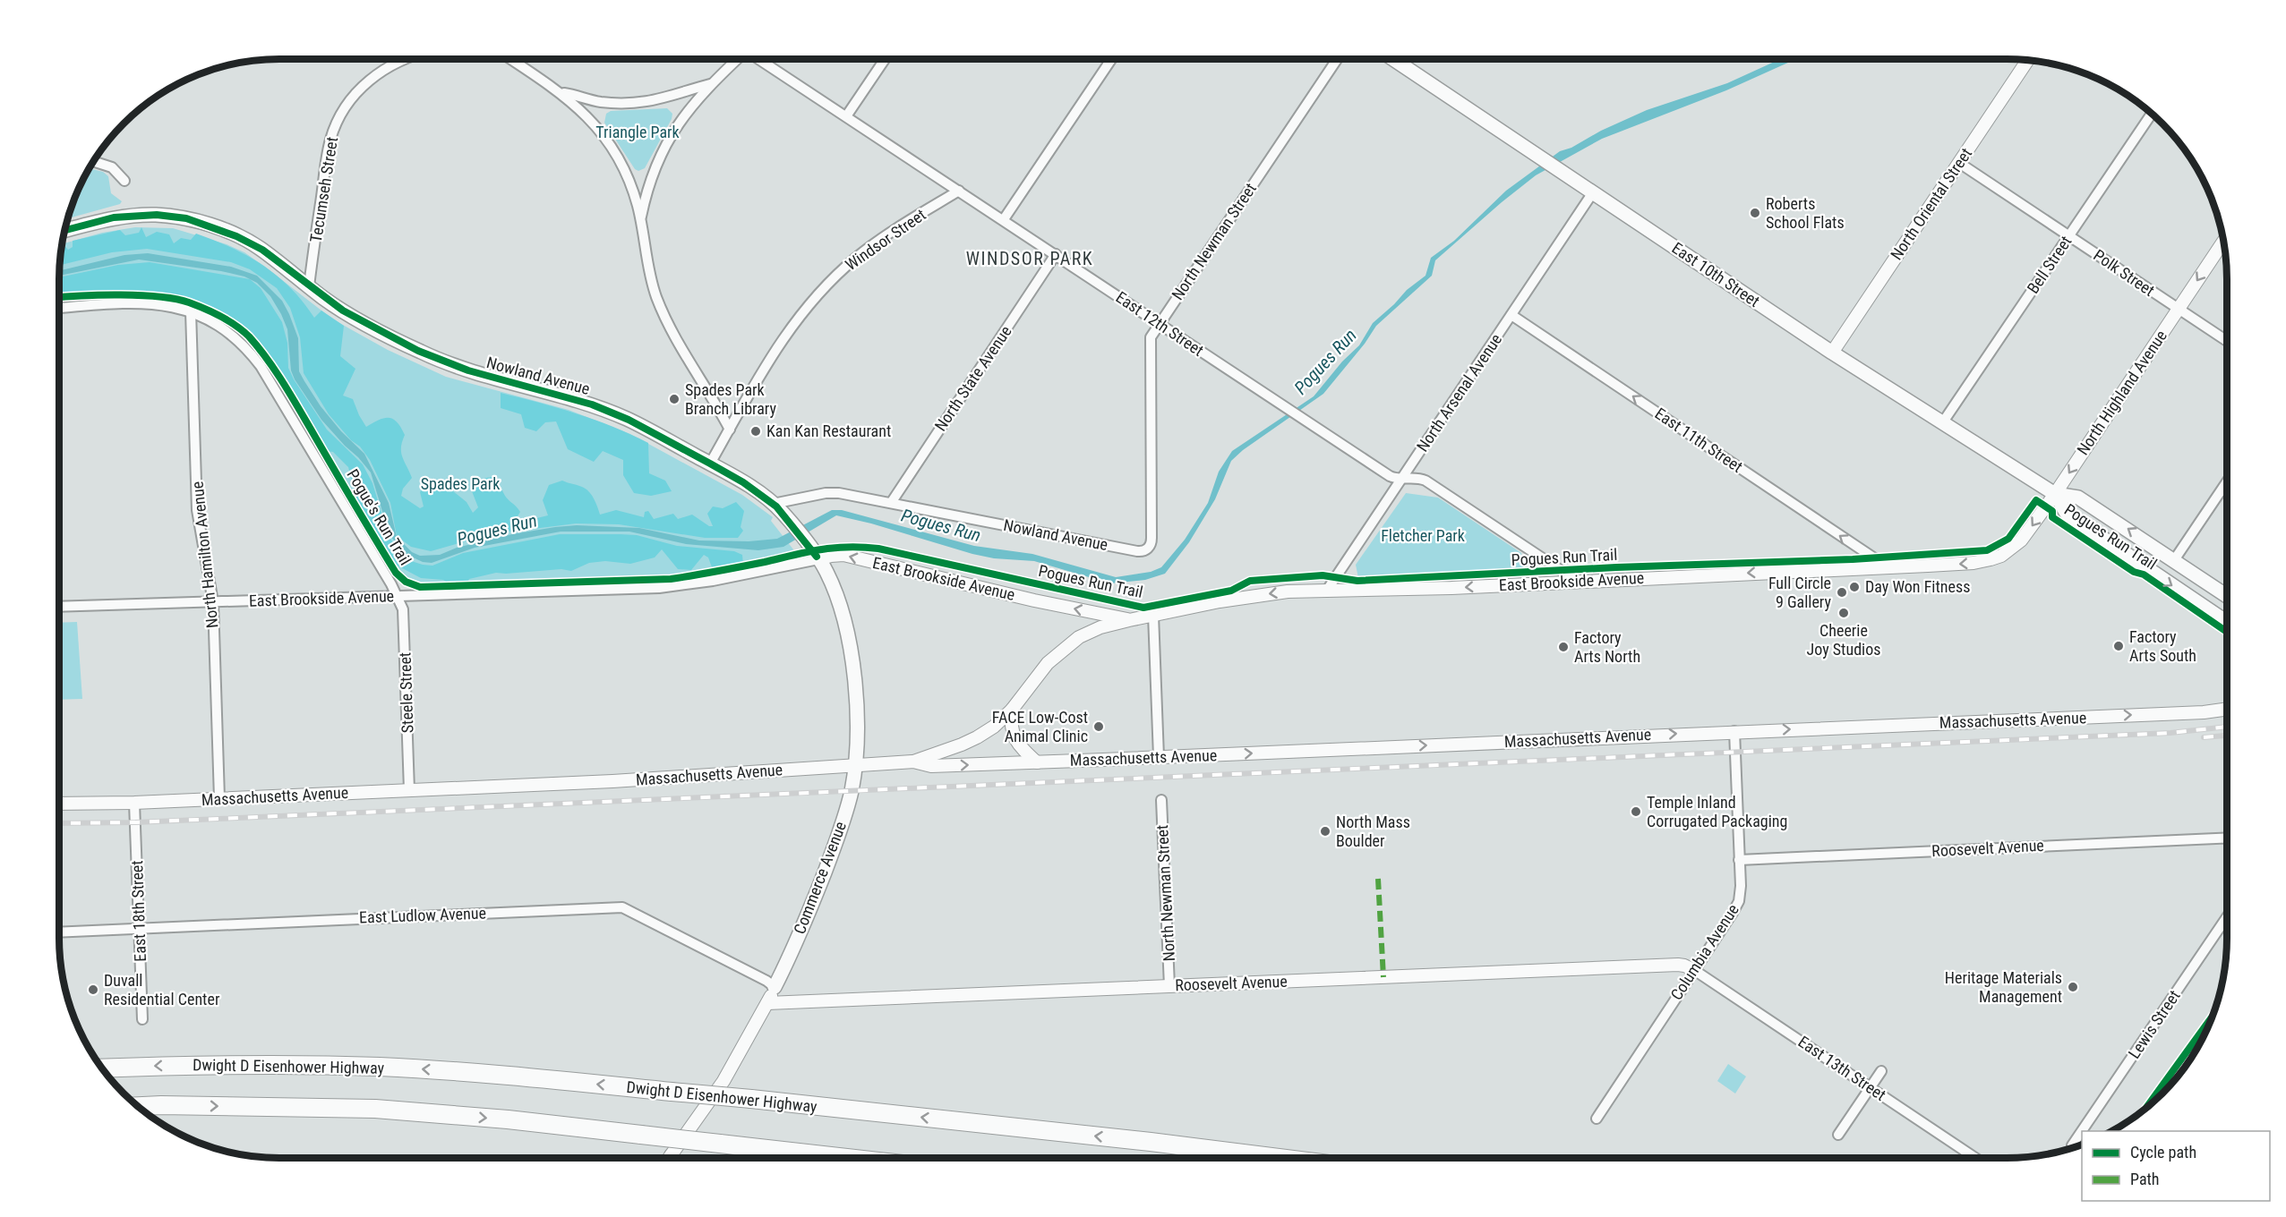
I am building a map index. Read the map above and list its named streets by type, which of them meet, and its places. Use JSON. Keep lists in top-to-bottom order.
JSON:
{
  "streets": {
    "highway": ["Dwight D Eisenhower Highway"],
    "main road": ["East 10th Street", "Nowland Avenue", "Commerce Avenue"],
    "street": [
      "Tecumseh Street",
      "North Oriental Street",
      "Windsor Street",
      "North Newman Street",
      "Bell Street",
      "Polk Street",
      "East 12th Street",
      "North State Avenue",
      "North Arsenal Avenue",
      "North Highland Avenue",
      "East 11th Street",
      "North Hamilton Avenue",
      "East Brookside Avenue",
      "Steele Street",
      "Massachusetts Avenue",
      "Roosevelt Avenue",
      "East 18th Street",
      "East Ludlow Avenue",
      "Columbia Avenue",
      "Lewis Street",
      "East 13th Street"
    ],
    "cycle path": ["Pogue's Run Trail"]
  },
  "crossings": [
    ["Tecumseh Street", "Nowland Avenue"],
    ["North Oriental Street", "Polk Street"],
    ["North Oriental Street", "East 10th Street"],
    ["Windsor Street", "East 12th Street"],
    ["North Newman Street", "East 12th Street"],
    ["North Newman Street", "Nowland Avenue"],
    ["North Newman Street", "Roosevelt Avenue"],
    ["Bell Street", "Polk Street"],
    ["Bell Street", "East 10th Street"],
    ["Polk Street", "North Highland Avenue"],
    ["East 10th Street", "North Arsenal Avenue"],
    ["East 10th Street", "North Highland Avenue"],
    ["East 12th Street", "North State Avenue"],
    ["East 12th Street", "North Arsenal Avenue"],
    ["East 12th Street", "East Brookside Avenue"],
    ["Nowland Avenue", "North State Avenue"],
    ["Nowland Avenue", "East Brookside Avenue"],
    ["Nowland Avenue", "Commerce Avenue"],
    ["North Arsenal Avenue", "East 11th Street"],
    ["North Arsenal Avenue", "East Brookside Avenue"],
    ["North Highland Avenue", "East Brookside Avenue"],
    ["East 11th Street", "East Brookside Avenue"],
    ["North Hamilton Avenue", "East Brookside Avenue"],
    ["North Hamilton Avenue", "Steele Street"],
    ["North Hamilton Avenue", "Massachusetts Avenue"],
    ["East Brookside Avenue", "Steele Street"],
    ["East Brookside Avenue", "Massachusetts Avenue"],
    ["East Brookside Avenue", "Commerce Avenue"],
    ["Steele Street", "Massachusetts Avenue"],
    ["Massachusetts Avenue", "Commerce Avenue"],
    ["Massachusetts Avenue", "East 18th Street"],
    ["Massachusetts Avenue", "Columbia Avenue"],
    ["Roosevelt Avenue", "Commerce Avenue"],
    ["Roosevelt Avenue", "Columbia Avenue"],
    ["Roosevelt Avenue", "East 13th Street"],
    ["Commerce Avenue", "East Ludlow Avenue"],
    ["East 18th Street", "East Ludlow Avenue"],
    ["Columbia Avenue", "East 13th Street"]
  ],
  "one_way": [
    "North Highland Avenue",
    "East 11th Street",
    "East Brookside Avenue",
    "Massachusetts Avenue"
  ],
  "districts": ["WINDSOR PARK"],
  "water": ["Pogues Run"],
  "parks": ["Triangle Park", "Spades Park", "Fletcher Park"],
  "places": [
    "Roberts School Flats",
    "Spades Park Branch Library",
    "Kan Kan Restaurant",
    "Day Won Fitness",
    "Full Circle 9 Gallery",
    "Cheerie Joy Studios",
    "Factory Arts South",
    "Factory Arts North",
    "FACE Low-Cost Animal Clinic",
    "Temple Inland Corrugated Packaging",
    "North Mass Boulder",
    "Heritage Materials Management",
    "Duvall Residential Center"
  ],
  "legend": ["Cycle path", "Path"]
}
